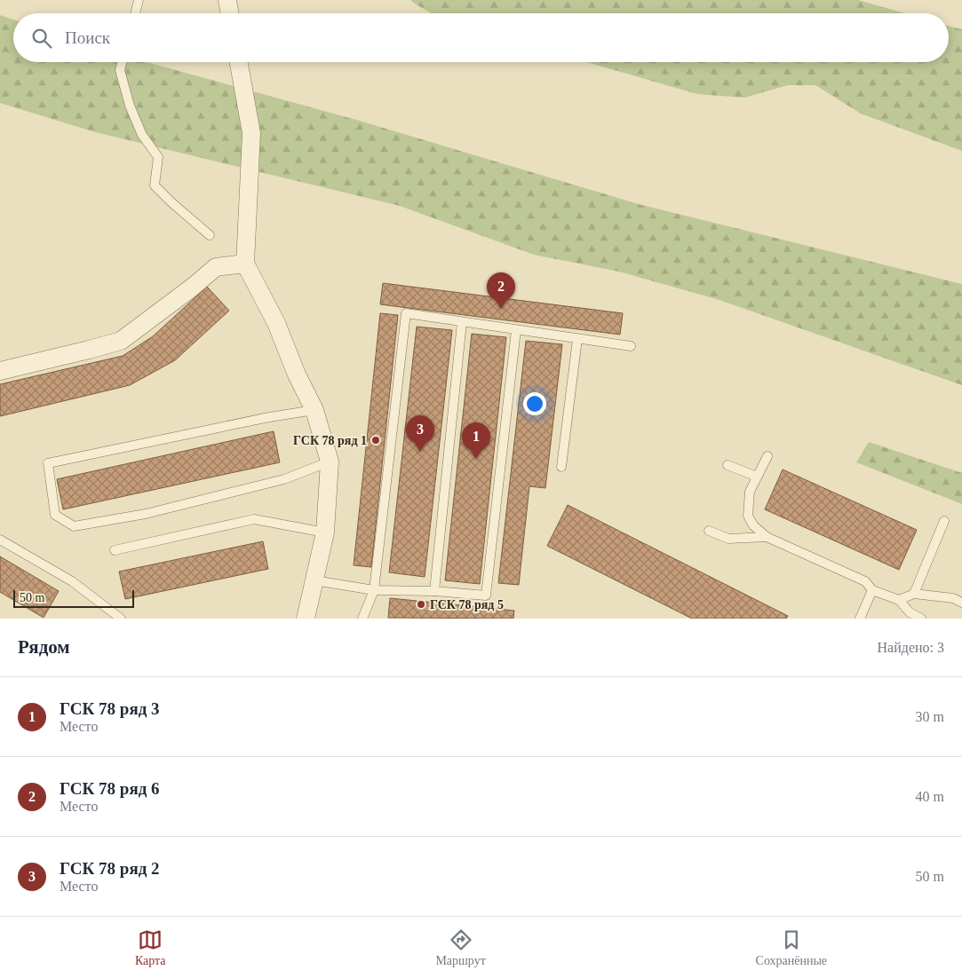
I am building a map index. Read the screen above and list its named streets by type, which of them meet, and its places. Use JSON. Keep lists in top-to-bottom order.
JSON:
{
  "places": ["ГСК 78 ряд 1", "ГСК 78 ряд 5"],
  "scale_bar": "50 m",
  "page": {
    "search": "Поиск",
    "pins": ["2", "3", "1"],
    "scale": "50 m",
    "heading": ["Рядом", "Найдено: 3"],
    "list": [
      {
        "mark": "1",
        "name": "ГСК 78 ряд 3",
        "note": "Место",
        "value": "30 m"
      },
      {
        "mark": "2",
        "name": "ГСК 78 ряд 6",
        "note": "Место",
        "value": "40 m"
      },
      {
        "mark": "3",
        "name": "ГСК 78 ряд 2",
        "note": "Место",
        "value": "50 m"
      }
    ],
    "nav": ["Карта", "Маршрут", "Сохранённые"]
  }
}
